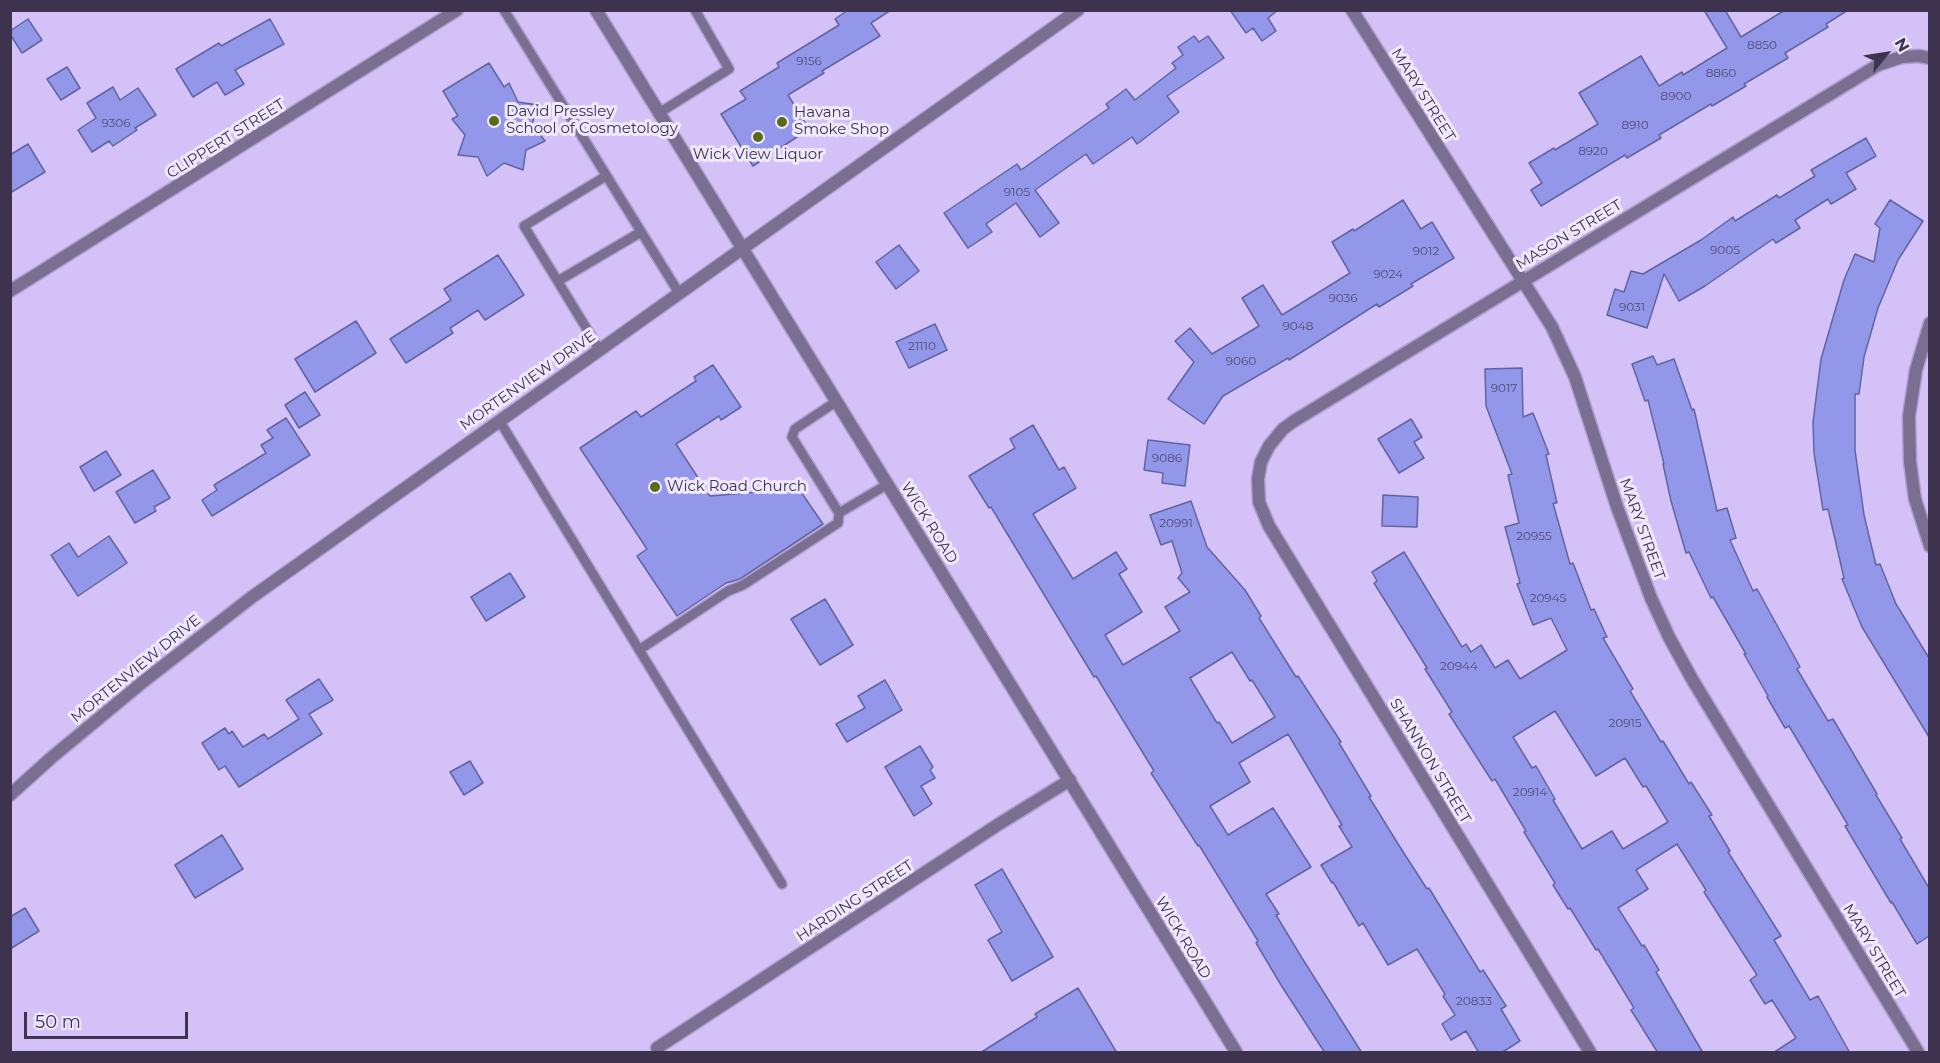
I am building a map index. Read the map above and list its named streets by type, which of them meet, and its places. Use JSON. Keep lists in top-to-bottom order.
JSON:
{
  "streets": {
    "street": [
      "MARY STREET",
      "CLIPPERT STREET",
      "MASON STREET",
      "MORTENVIEW DRIVE",
      "WICK ROAD",
      "SHANNON STREET",
      "HARDING STREET"
    ]
  },
  "crossings": [
    ["MARY STREET", "MASON STREET"],
    ["MASON STREET", "SHANNON STREET"],
    ["MORTENVIEW DRIVE", "WICK ROAD"],
    ["WICK ROAD", "HARDING STREET"]
  ],
  "places": [
    "David Pressley School of Cosmetology",
    "Havana Smoke Shop",
    "Wick View Liquor",
    "Wick Road Church"
  ],
  "house_numbers": [
    "8850",
    "9156",
    "8860",
    "8900",
    "9306",
    "8910",
    "8920",
    "9105",
    "9005",
    "9012",
    "9024",
    "9036",
    "9031",
    "9048",
    "21110",
    "9060",
    "9017",
    "9086",
    "20991",
    "20955",
    "20945",
    "20944",
    "20915",
    "20914",
    "20833"
  ],
  "scale_bar": "50 m",
  "north": "top right"
}
